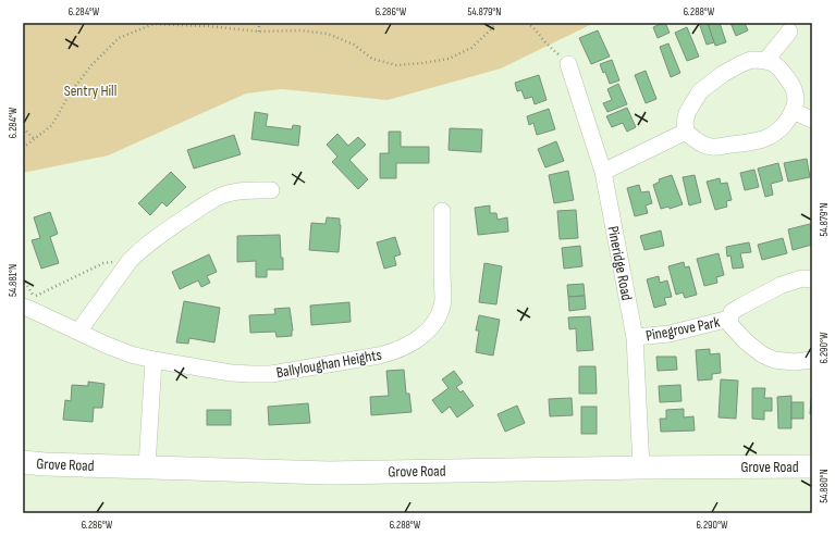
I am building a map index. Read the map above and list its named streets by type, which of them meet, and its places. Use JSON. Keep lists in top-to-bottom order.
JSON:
{
  "streets": {
    "street": [
      "Pineridge Road",
      "Pinegrove Park",
      "Ballyloughan Heights",
      "Grove Road"
    ]
  },
  "crossings": [
    ["Pineridge Road", "Pinegrove Park"],
    ["Pineridge Road", "Grove Road"]
  ],
  "parks": ["Sentry Hill"],
  "coordinates": [
    "6.284°W",
    "6.286°W",
    "54.879°N",
    "6.288°W",
    "54.881°N",
    "6.290°W",
    "54.880°N"
  ]
}
